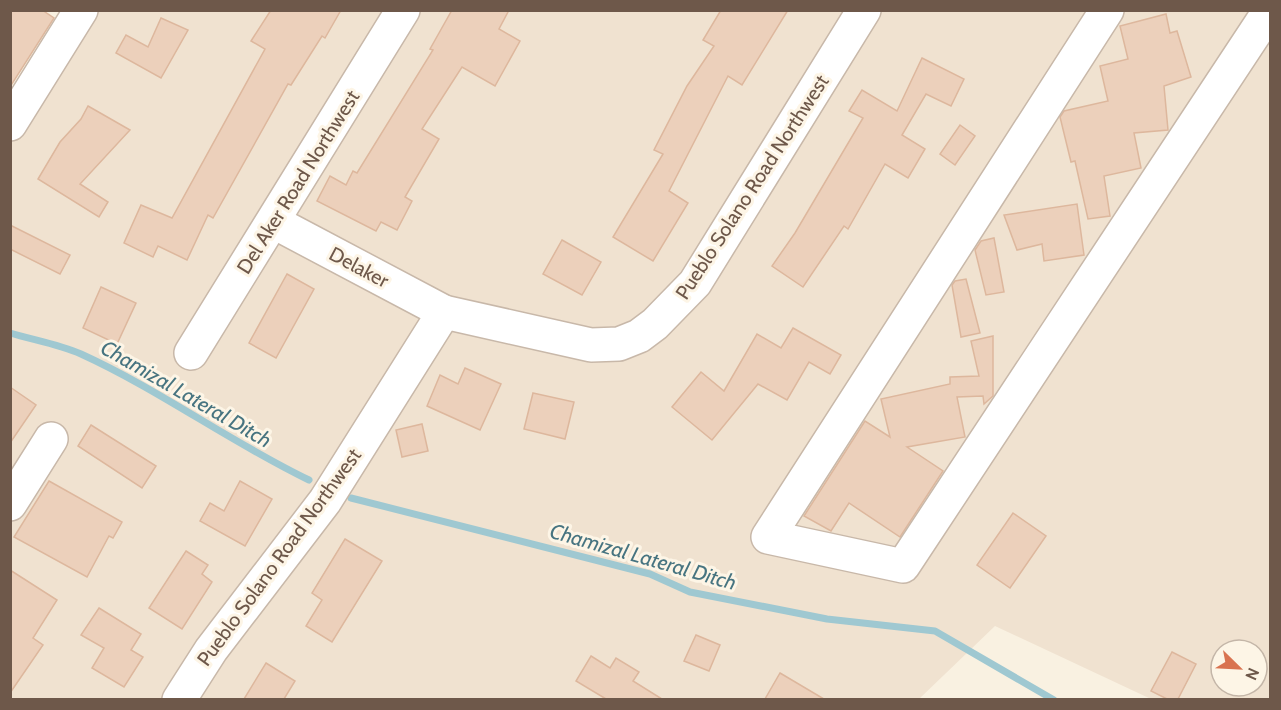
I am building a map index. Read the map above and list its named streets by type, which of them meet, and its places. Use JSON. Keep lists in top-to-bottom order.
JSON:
{
  "streets": {
    "street": ["Del Aker Road Northwest", "Pueblo Solano Road Northwest", "Delaker"]
  },
  "crossings": [
    ["Del Aker Road Northwest", "Delaker"],
    ["Pueblo Solano Road Northwest", "Delaker"]
  ],
  "water": ["Chamizal Lateral Ditch"],
  "north": "bottom right"
}
